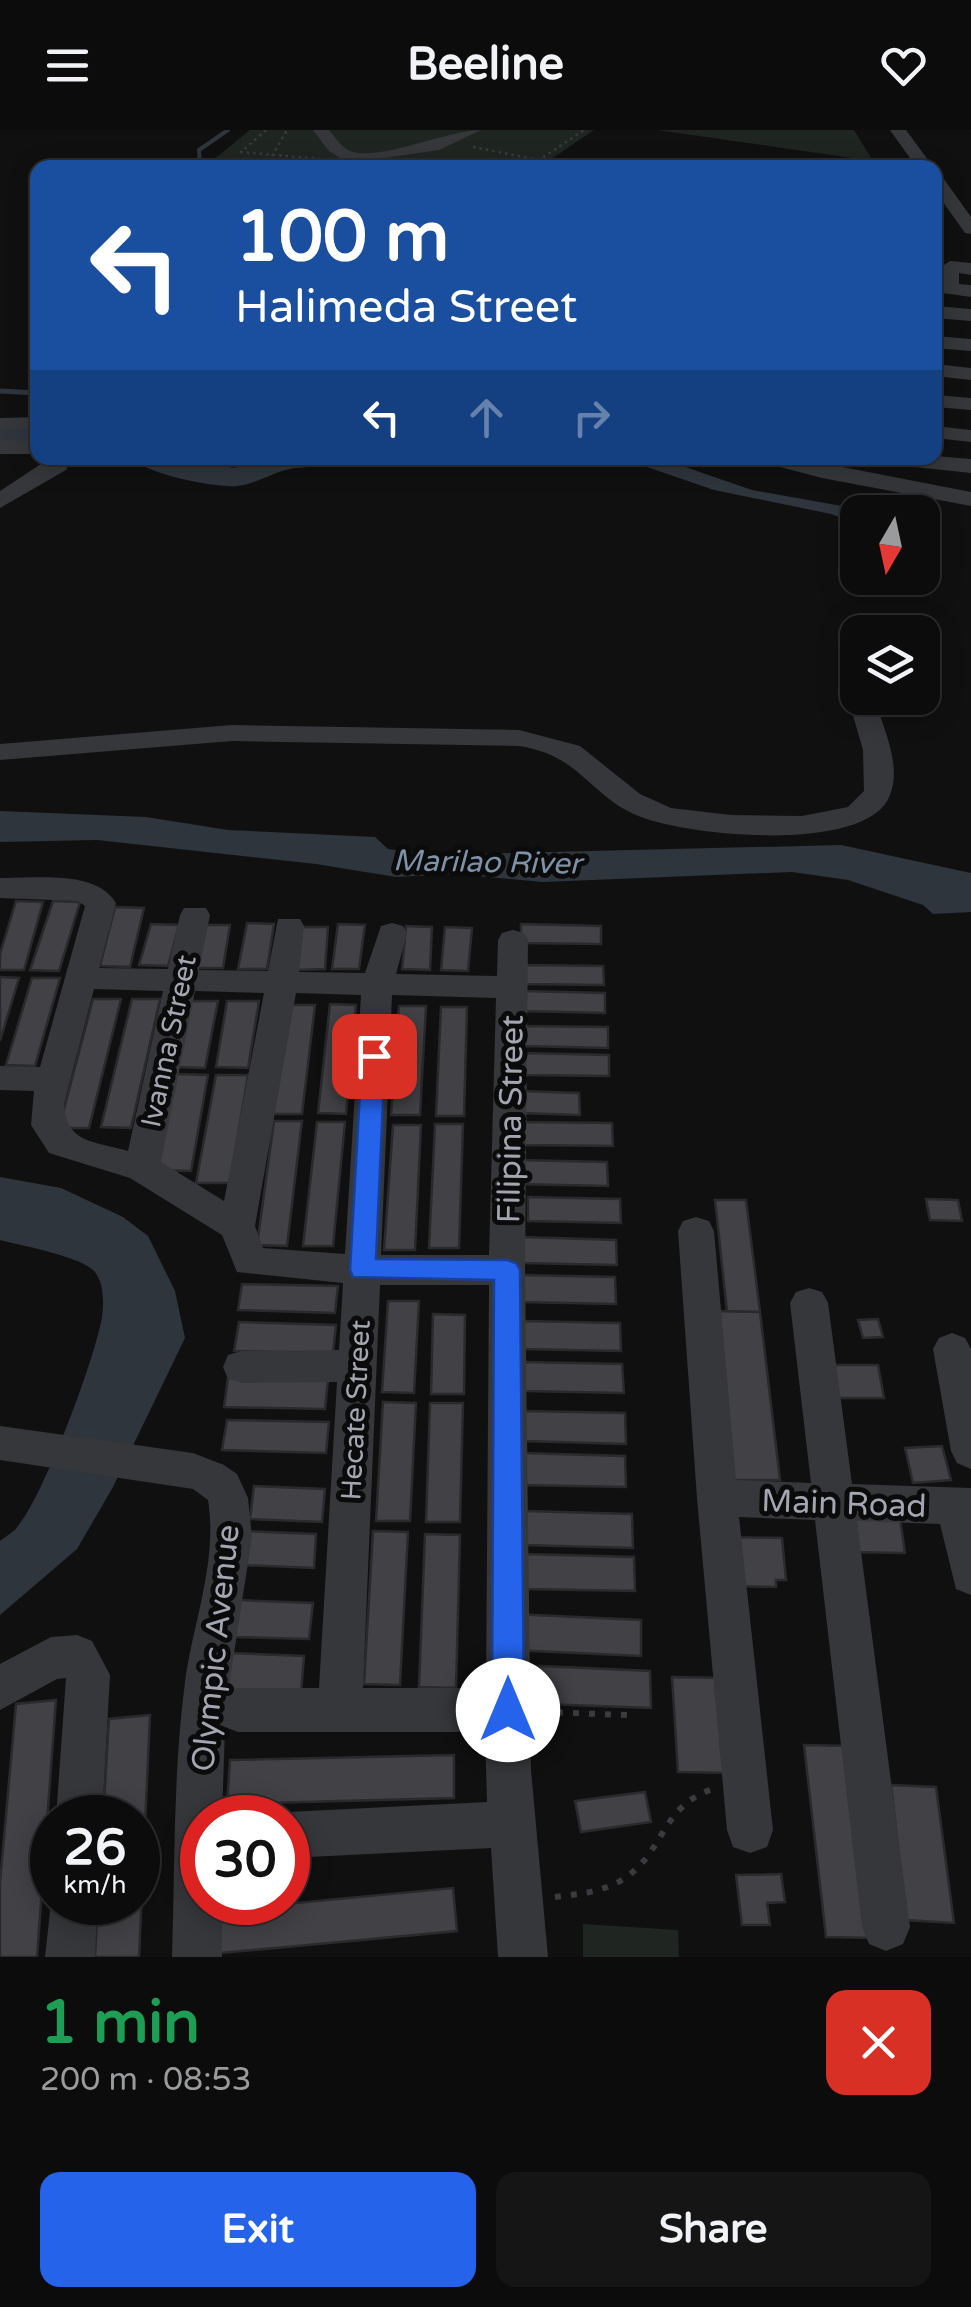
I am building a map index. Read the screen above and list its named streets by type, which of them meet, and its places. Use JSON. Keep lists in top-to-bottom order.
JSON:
{
  "streets": {
    "street": [
      "Ivanna Street",
      "Filipina Street",
      "Hecate Street",
      "Main Road",
      "Olympic Avenue"
    ]
  },
  "water": ["Marilao River"],
  "north": "bottom",
  "page": {
    "header": "Beeline",
    "turn": ["100 m", "Halimeda Street"],
    "speed": "26 km/h",
    "limit": "30",
    "heading": ["1 min", "200 m · 08:53"],
    "buttons": ["Exit", "Share"]
  }
}
